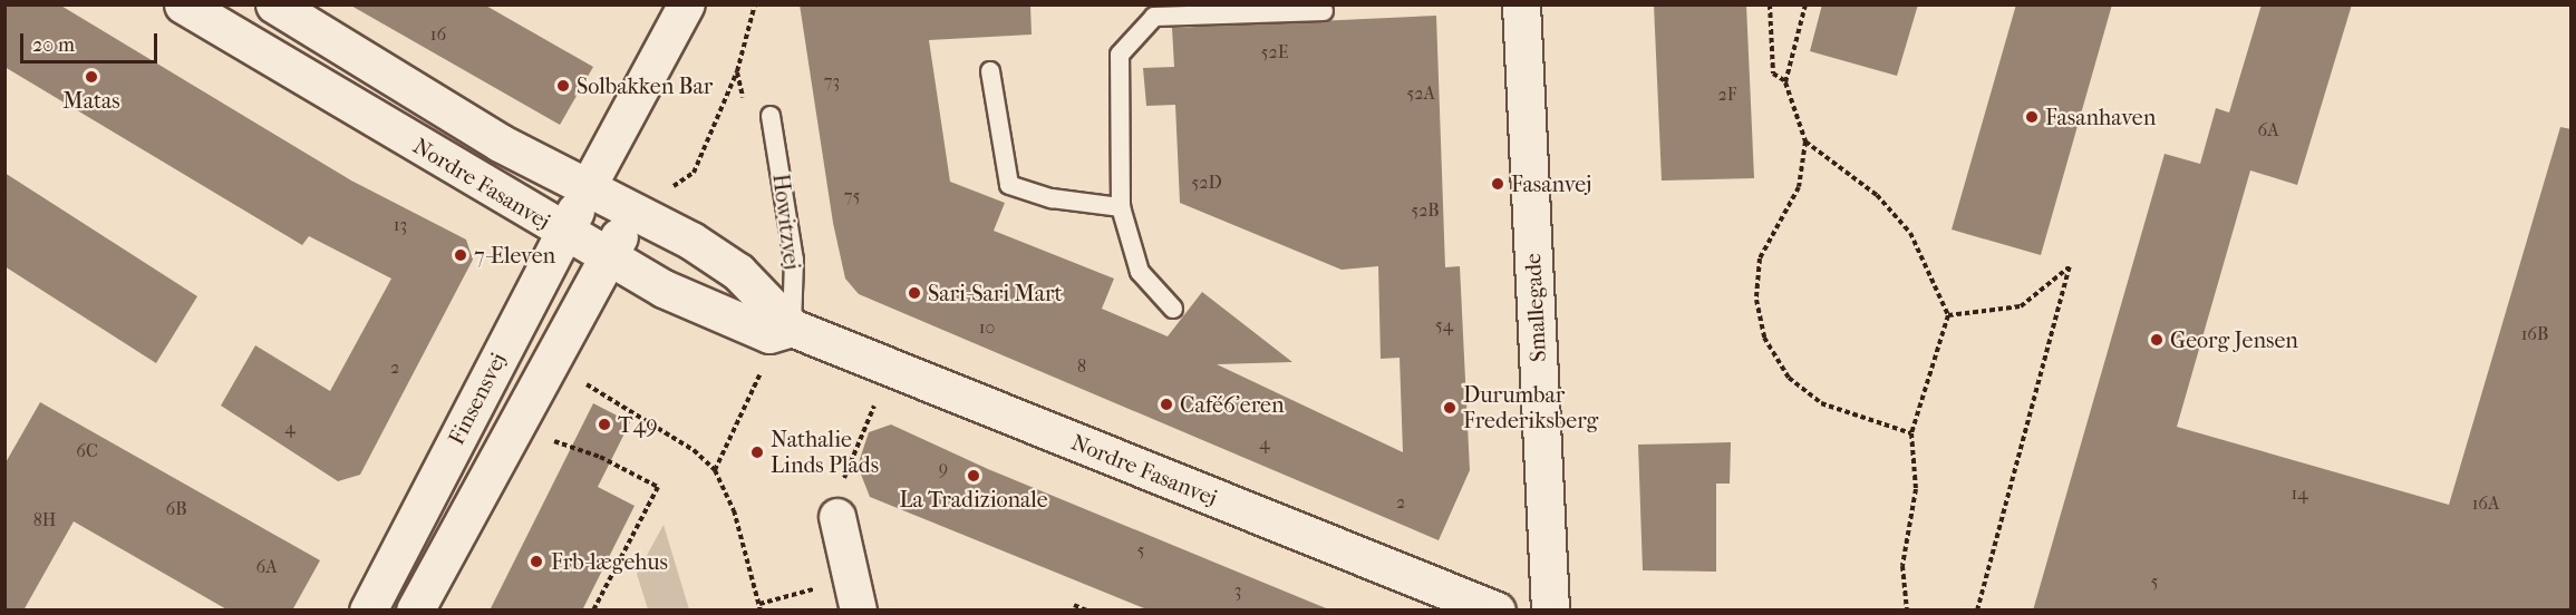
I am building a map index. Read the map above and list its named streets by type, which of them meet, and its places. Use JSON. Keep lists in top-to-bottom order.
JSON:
{
  "streets": {
    "street": ["Nordre Fasanvej", "Smallegade", "Finsensvej"],
    "lane": ["Howitzvej"]
  },
  "crossings": [
    ["Nordre Fasanvej", "Howitzvej"],
    ["Nordre Fasanvej", "Finsensvej"]
  ],
  "places": [
    "Matas",
    "Solbakken Bar",
    "Fasanhaven",
    "Fasanvej",
    "7-Eleven",
    "Sari-Sari Mart",
    "Georg Jensen",
    "Café6'eren",
    "Durumbar Frederiksberg",
    "T49",
    "Nathalie Linds Plads",
    "La Tradizionale",
    "Frb-lægehus"
  ],
  "house_numbers": [
    "16",
    "52E",
    "73",
    "52A",
    "2F",
    "6A",
    "52D",
    "75",
    "52B",
    "13",
    "54",
    "10",
    "16B",
    "8",
    "2",
    "4",
    "4",
    "6C",
    "9",
    "14",
    "2",
    "16A",
    "6B",
    "8H",
    "5",
    "6A",
    "5",
    "3"
  ],
  "scale_bar": "20 m"
}
